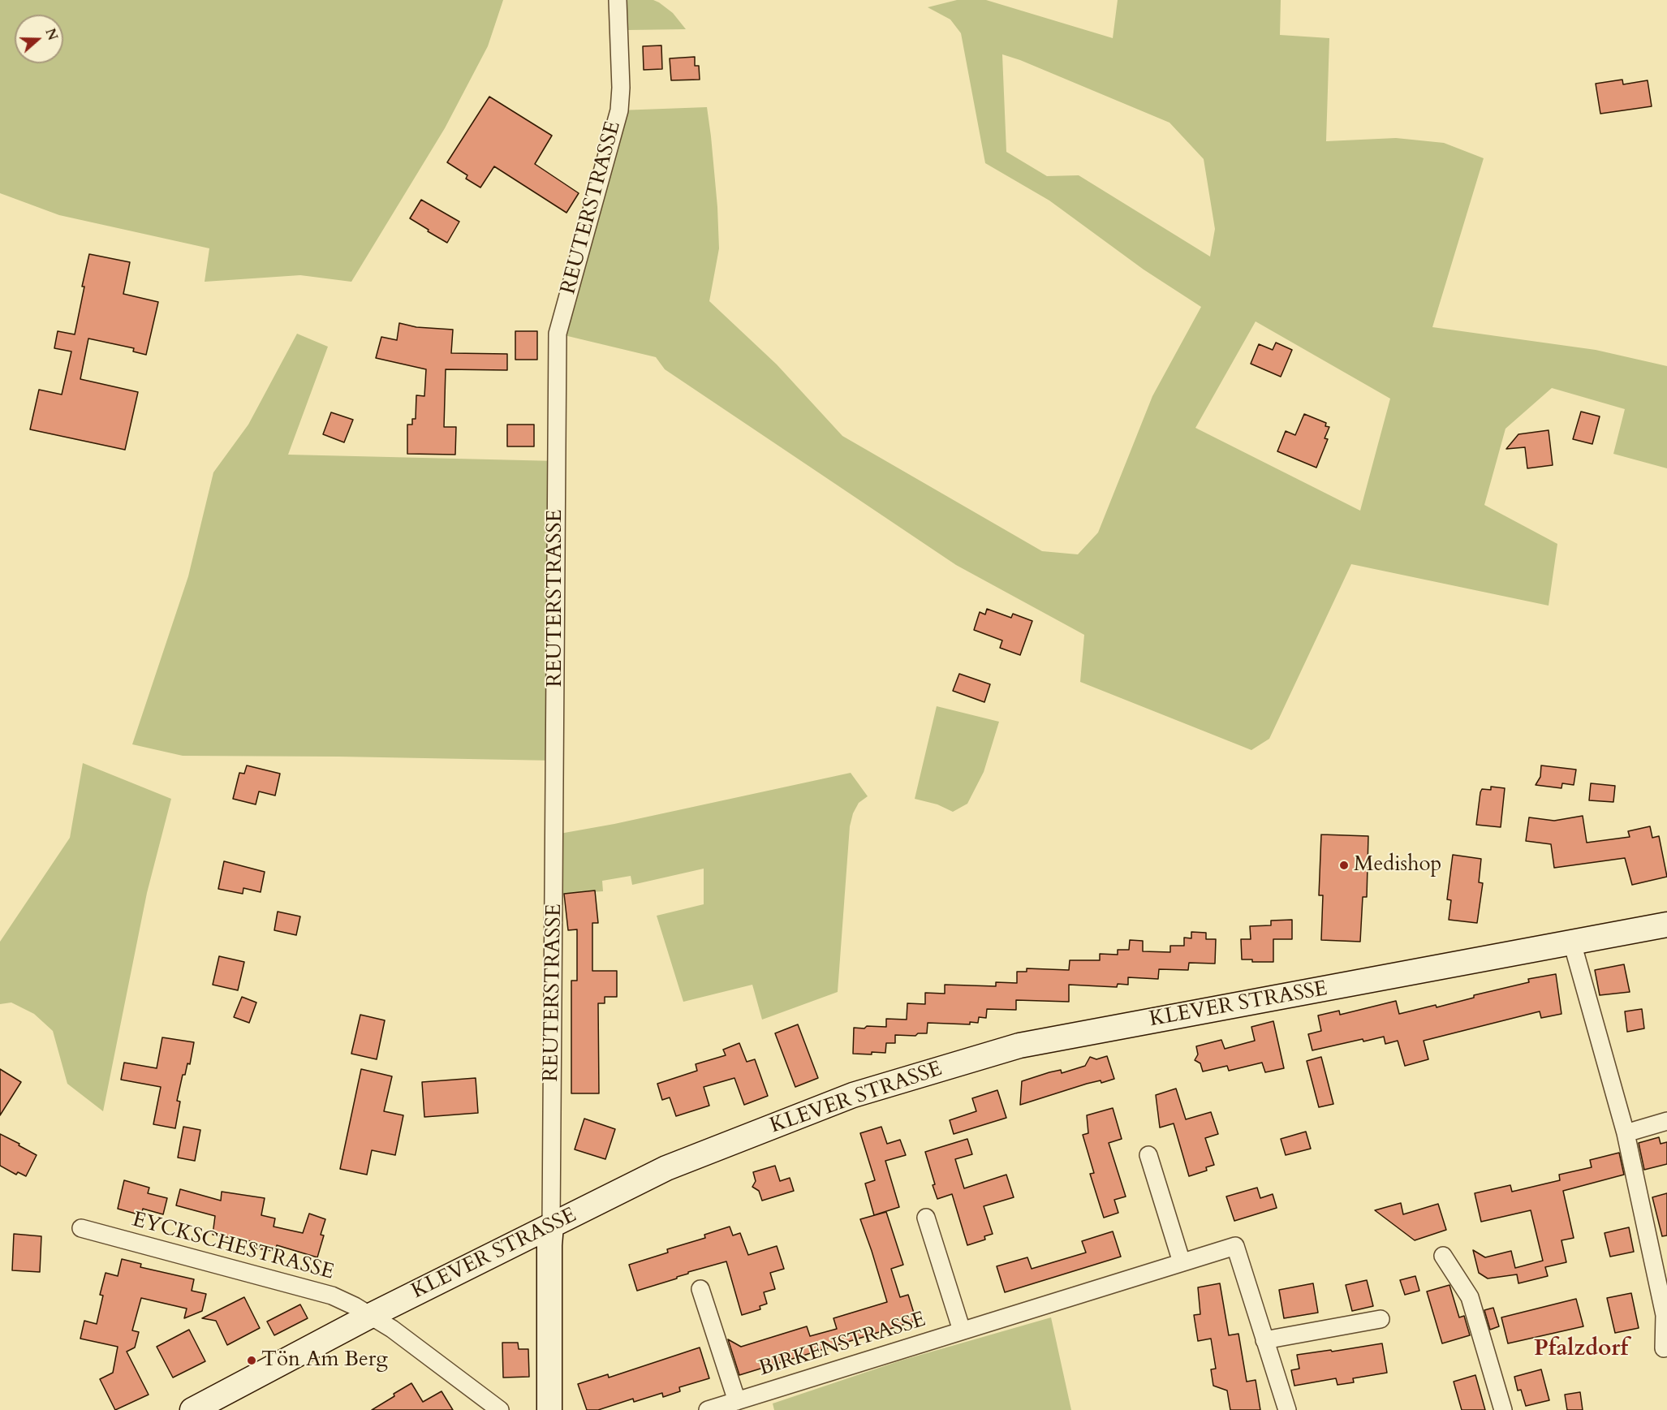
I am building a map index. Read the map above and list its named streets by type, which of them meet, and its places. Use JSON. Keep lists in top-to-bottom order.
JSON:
{
  "streets": {
    "street": [
      "REUTERSTRASSE",
      "KLEVER STRASSE",
      "EYCKSCHESTRASSE",
      "BIRKENSTRASSE"
    ]
  },
  "crossings": [
    ["REUTERSTRASSE", "KLEVER STRASSE"],
    ["KLEVER STRASSE", "EYCKSCHESTRASSE"]
  ],
  "districts": ["Pfalzdorf"],
  "places": ["Medishop", "Tön Am Berg"],
  "north": "right"
}
